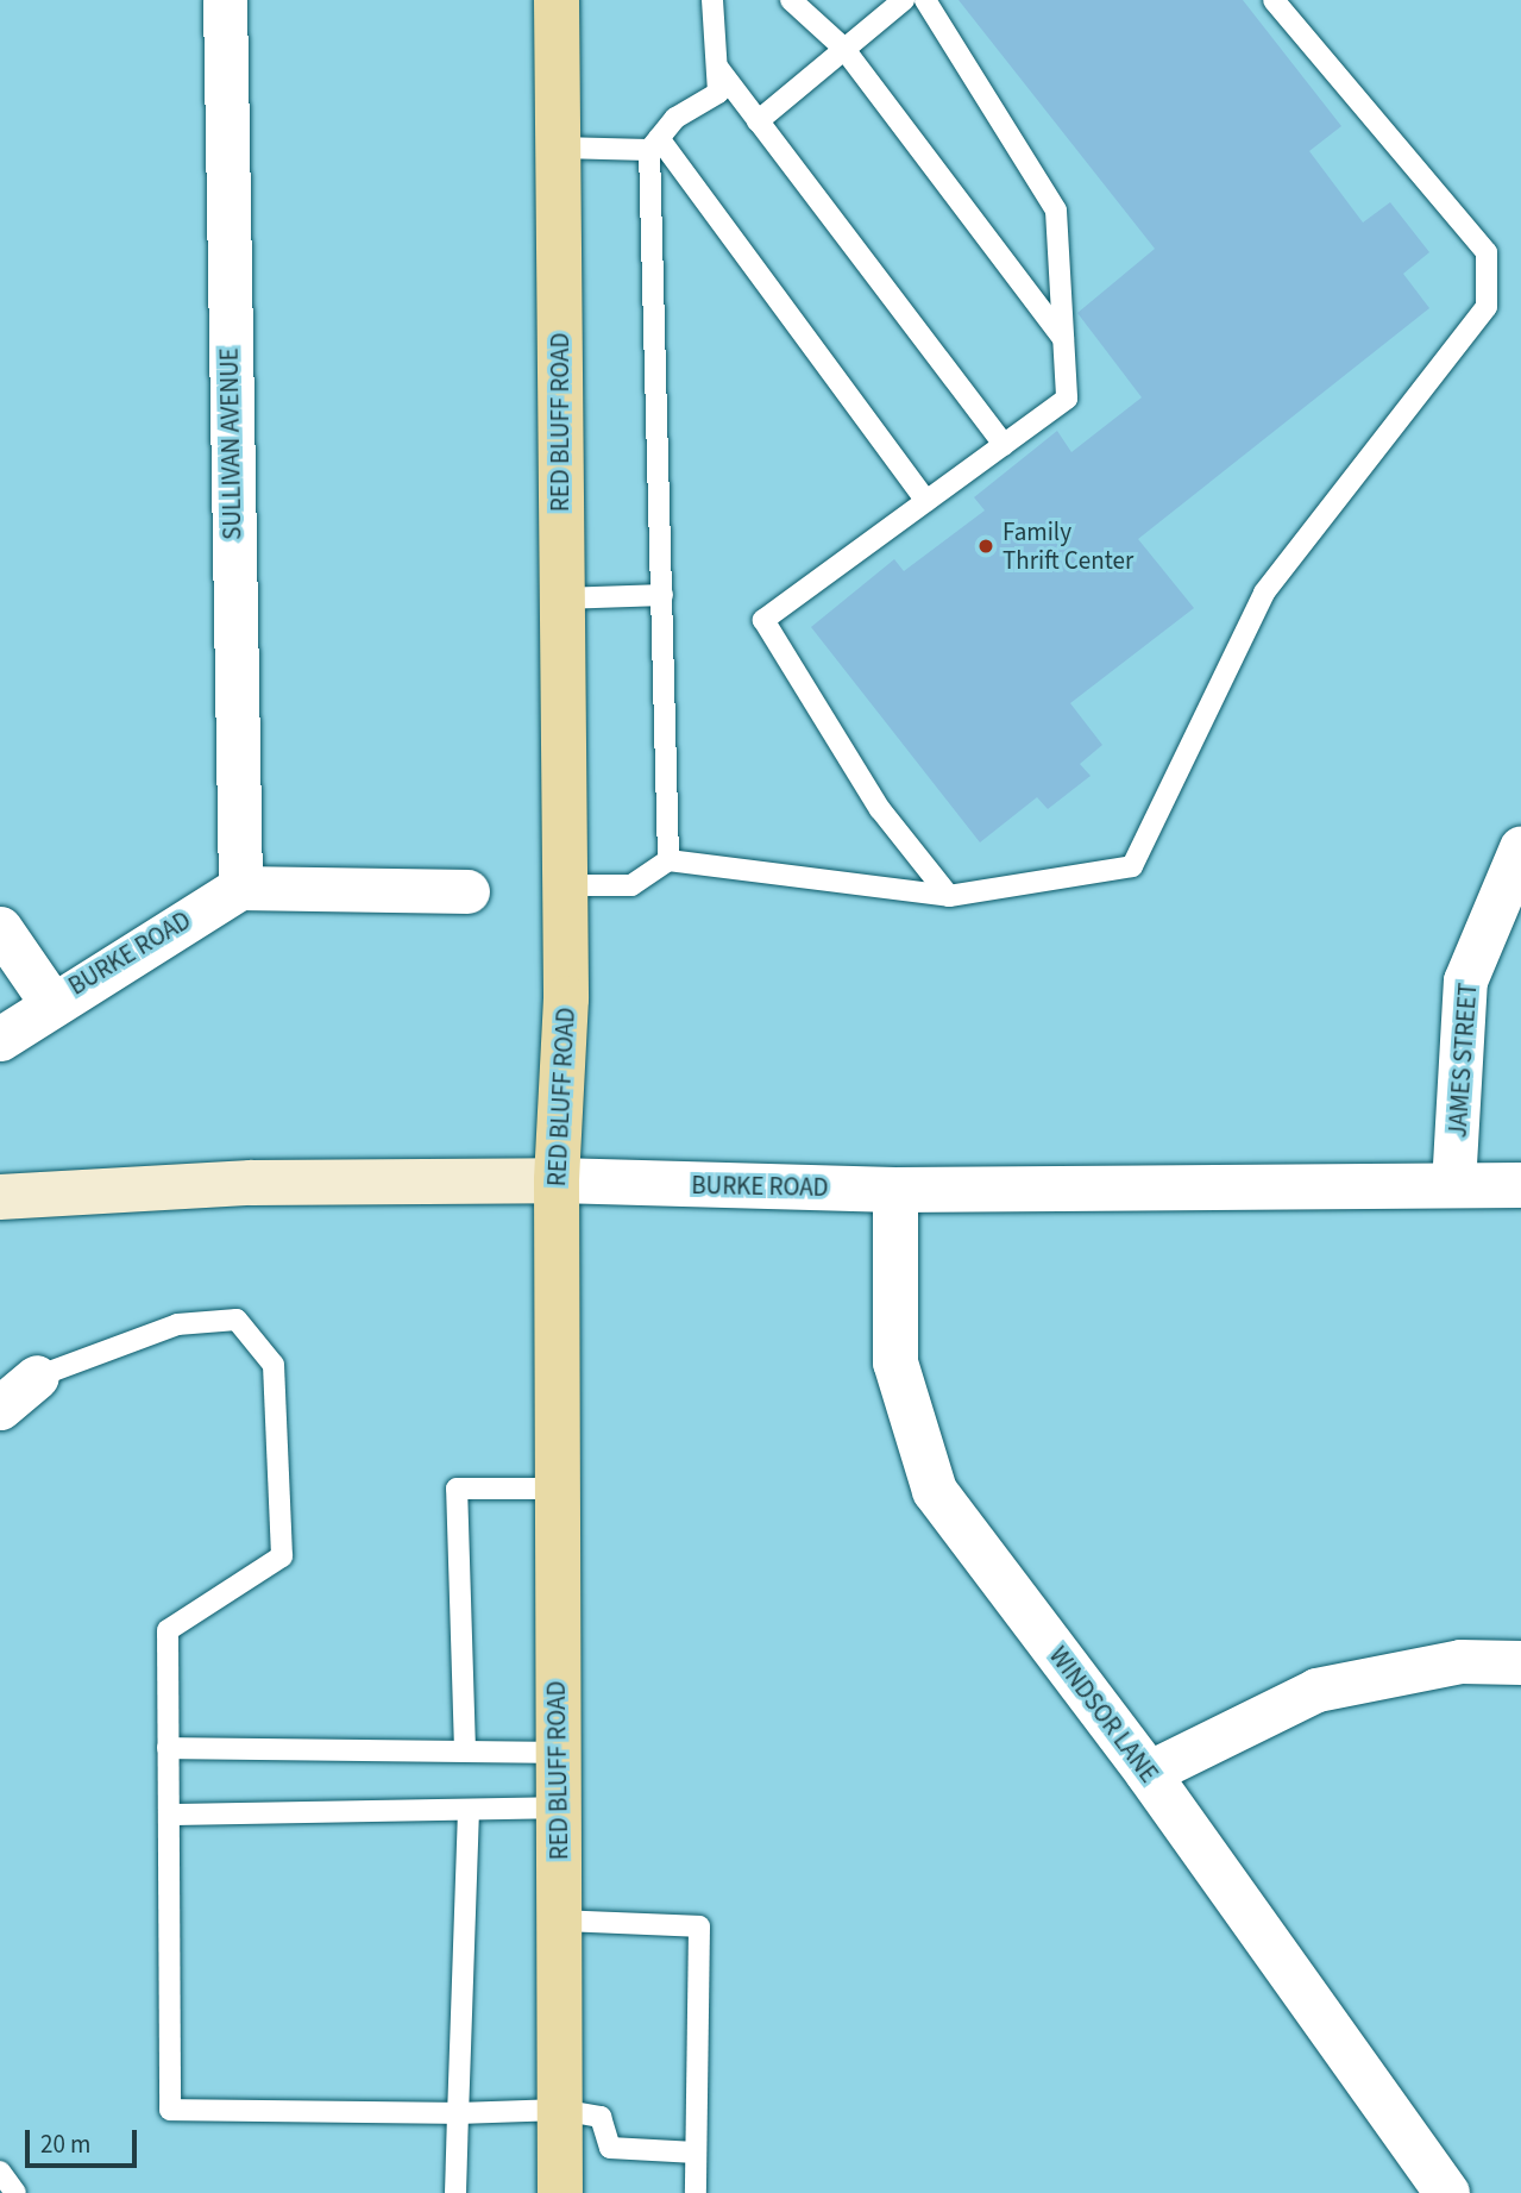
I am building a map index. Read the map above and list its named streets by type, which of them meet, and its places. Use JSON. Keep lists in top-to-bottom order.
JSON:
{
  "streets": {
    "main road": ["RED BLUFF ROAD", "BURKE ROAD"],
    "street": ["SULLIVAN AVENUE", "JAMES STREET", "WINDSOR LANE"]
  },
  "crossings": [
    ["RED BLUFF ROAD", "BURKE ROAD"],
    ["SULLIVAN AVENUE", "BURKE ROAD"],
    ["BURKE ROAD", "JAMES STREET"],
    ["BURKE ROAD", "WINDSOR LANE"]
  ],
  "places": ["Family Thrift Center"],
  "scale_bar": "20 m"
}
